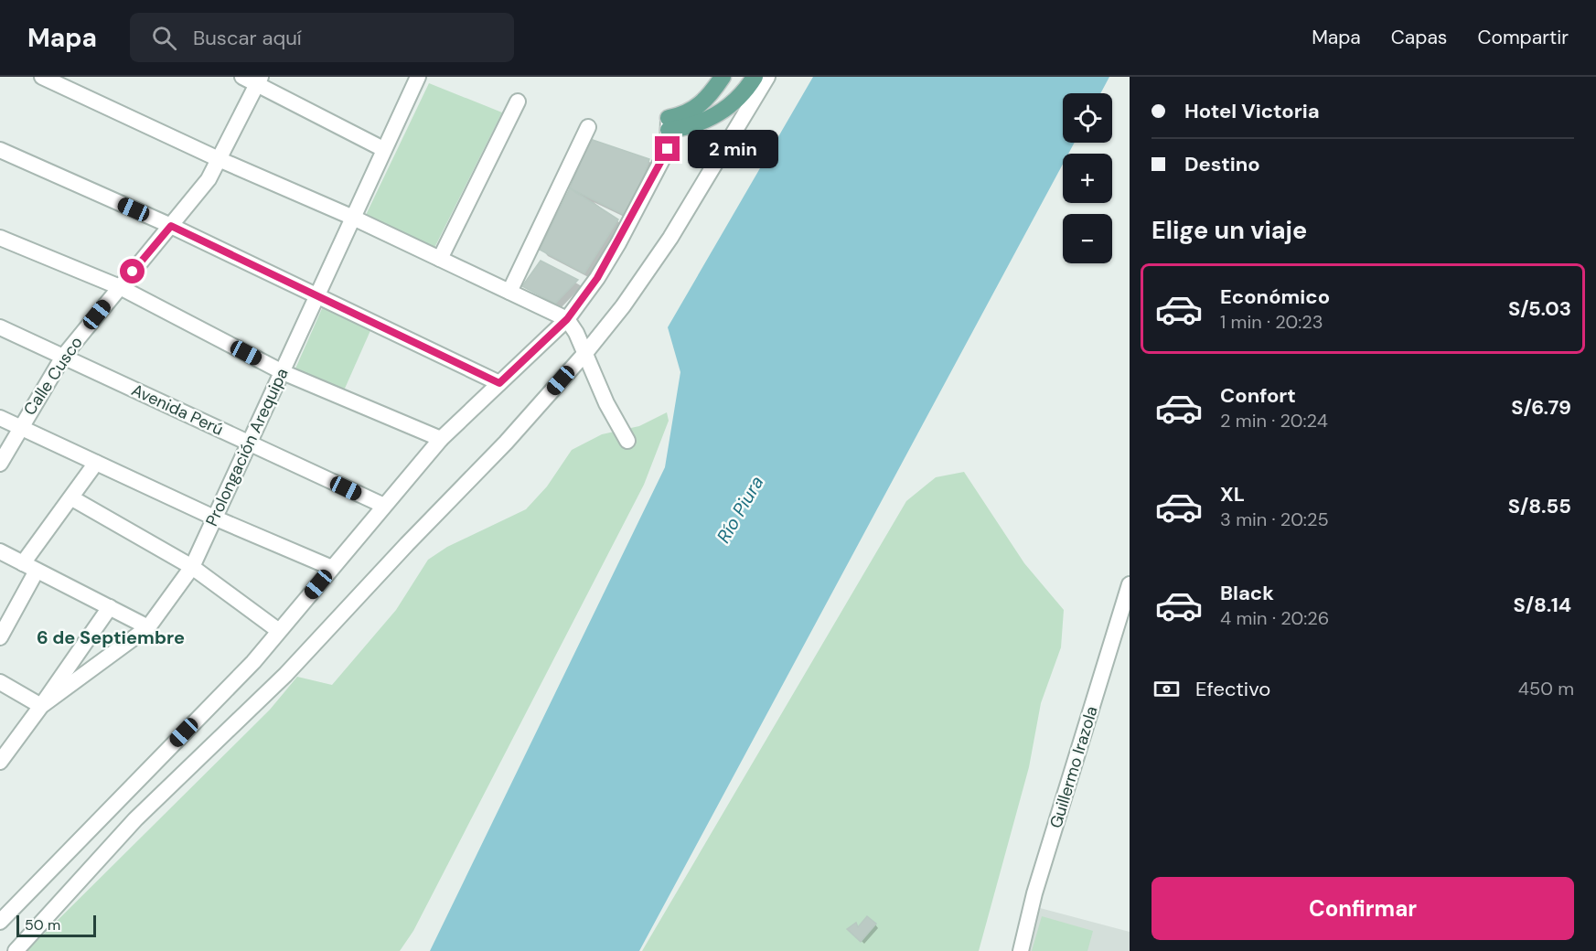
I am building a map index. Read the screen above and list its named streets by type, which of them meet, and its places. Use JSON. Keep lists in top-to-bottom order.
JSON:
{
  "streets": {
    "street": [
      "Calle Cusco",
      "Avenida Perú",
      "Prolongación Arequipa",
      "Guillermo Irazola"
    ]
  },
  "crossings": [
    ["Calle Cusco", "Avenida Perú"],
    ["Avenida Perú", "Prolongación Arequipa"]
  ],
  "districts": ["6 de Septiembre"],
  "water": ["Río Piura"],
  "scale_bar": "50 m",
  "page": {
    "header": "Mapa",
    "search": "Buscar aquí",
    "nav": ["Mapa", "Capas", "Compartir"],
    "banner": ["Hotel Victoria", "Destino"],
    "map_buttons": ["+", "−"],
    "bubble": "2 min",
    "heading": "Elige un viaje",
    "list": [
      {
        "name": "Económico",
        "note": "1 min · 20:23",
        "value": "S/5.03"
      },
      {
        "name": "Confort",
        "note": "2 min · 20:24",
        "value": "S/6.79"
      },
      {
        "name": "XL",
        "note": "3 min · 20:25",
        "value": "S/8.55"
      },
      {
        "name": "Black",
        "note": "4 min · 20:26",
        "value": "S/8.14"
      }
    ],
    "pay": ["Efectivo", "450 m"],
    "buttons": "Confirmar",
    "scale": "50 m"
  }
}
